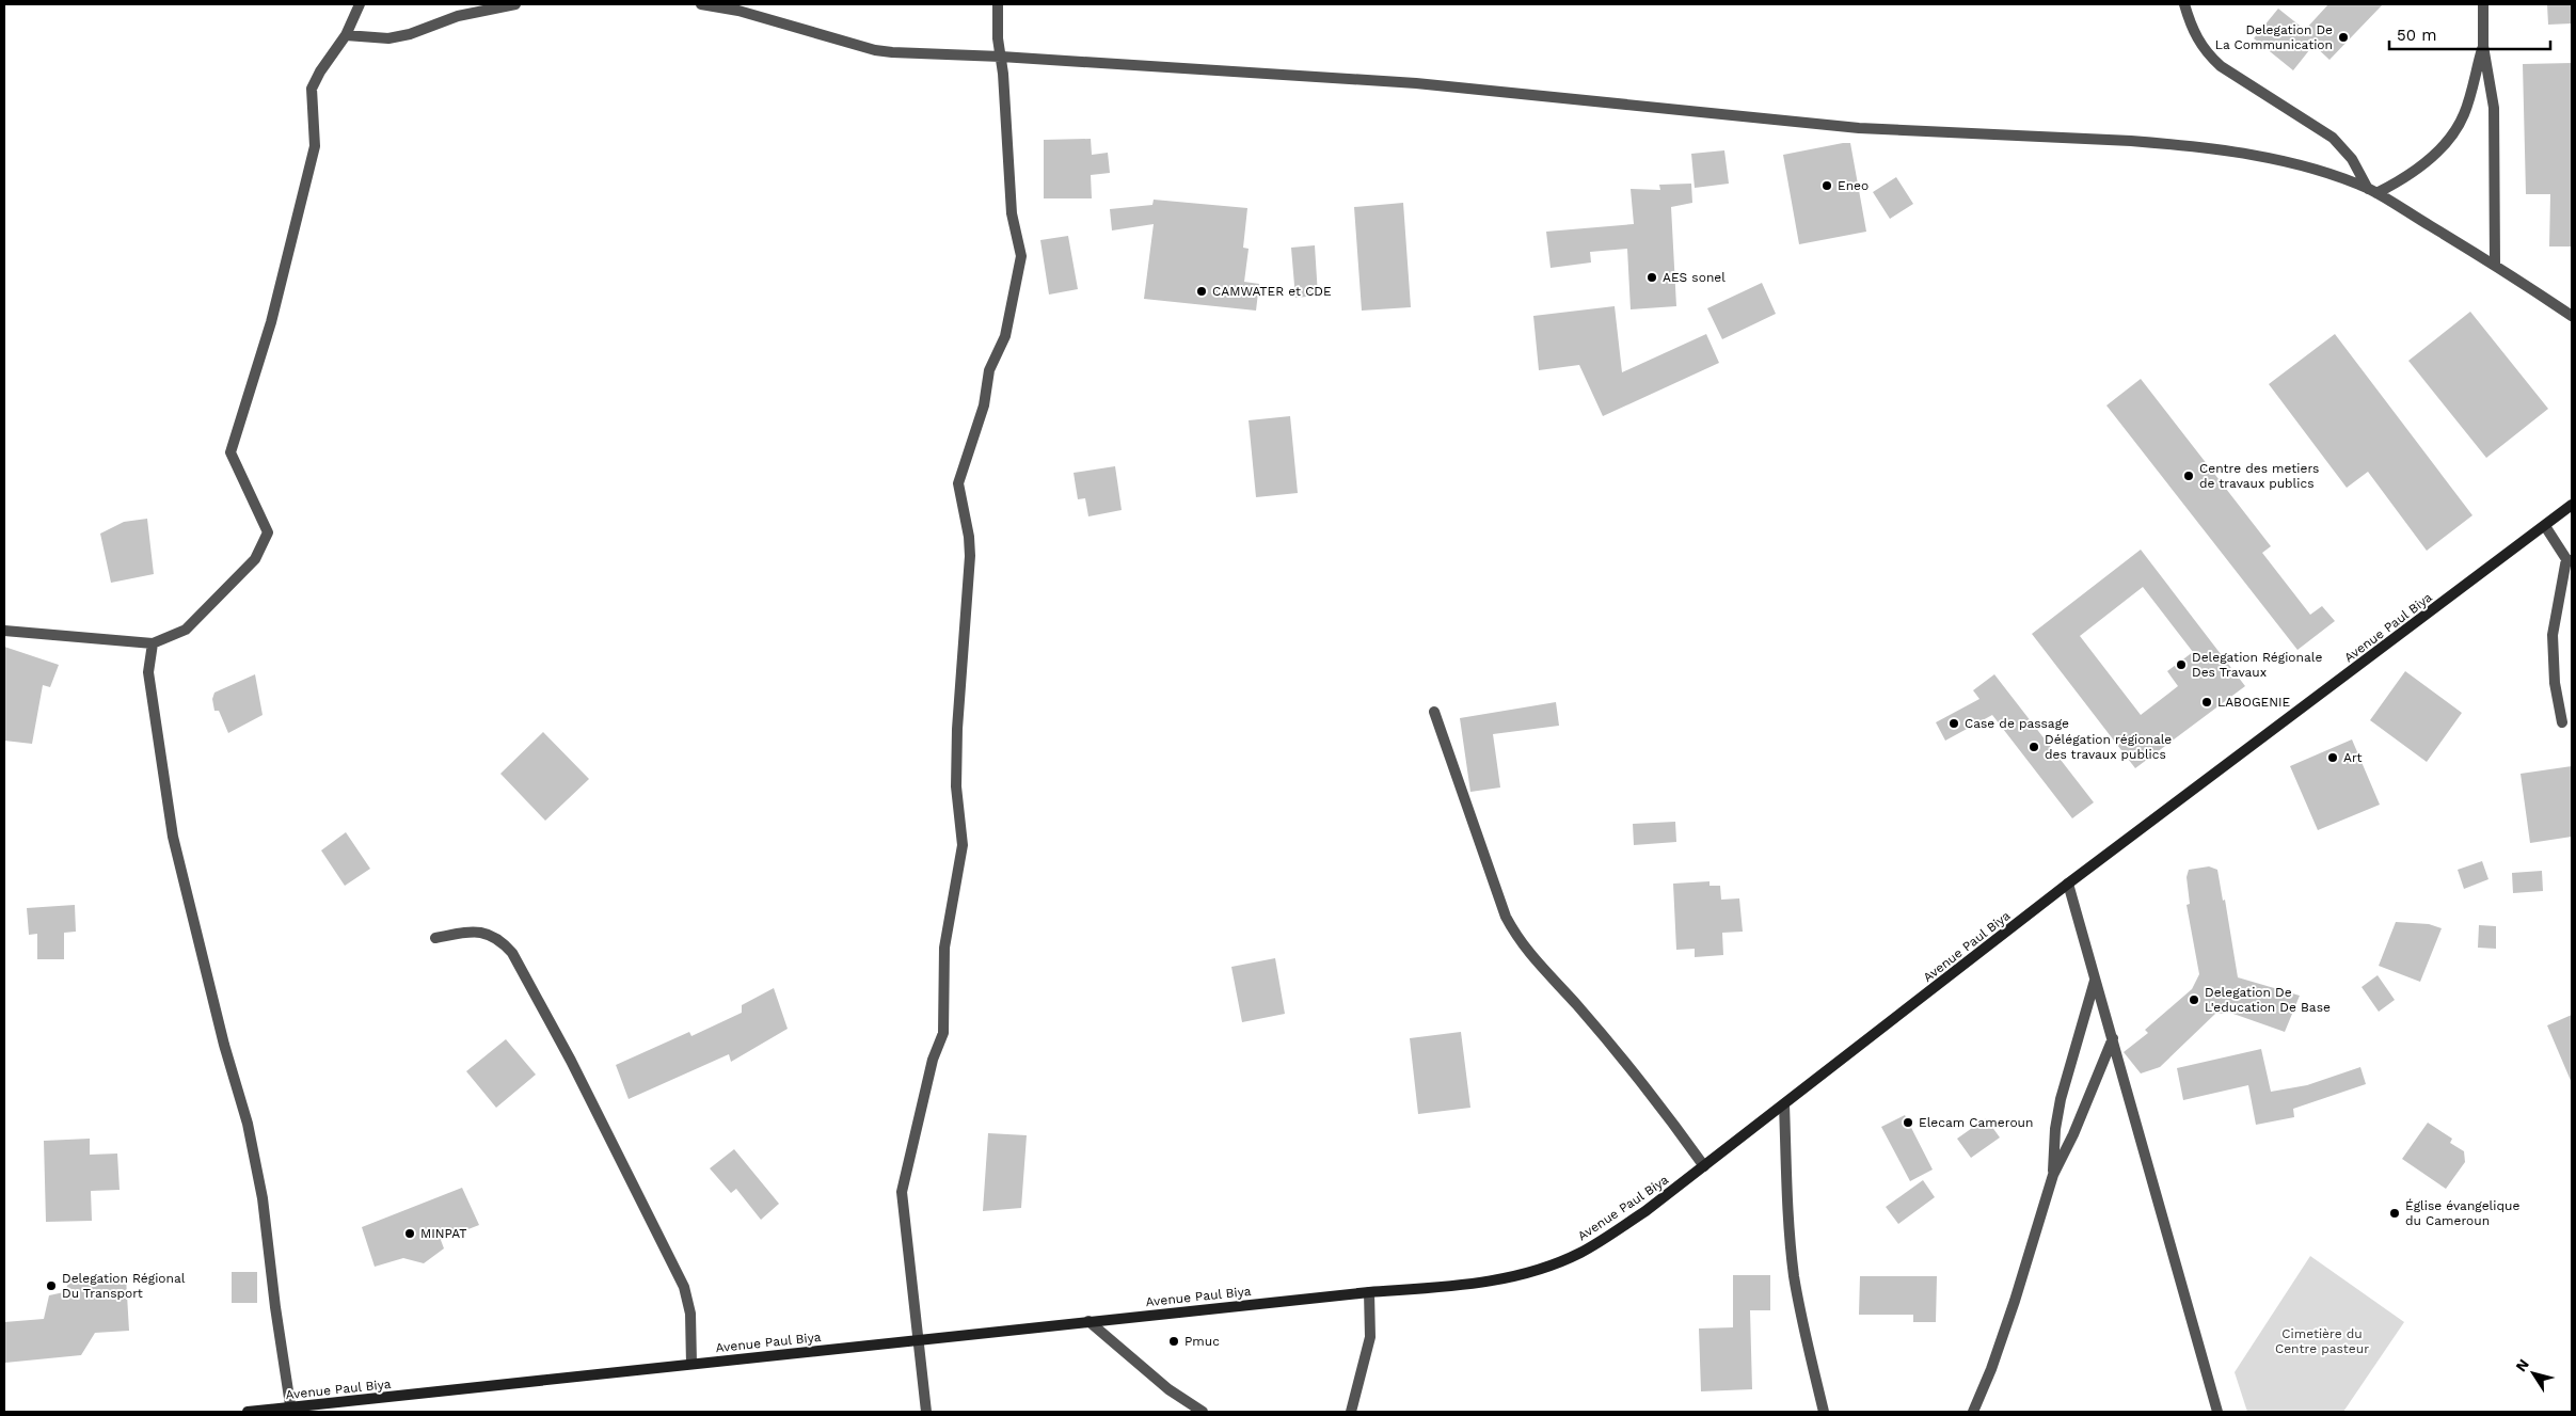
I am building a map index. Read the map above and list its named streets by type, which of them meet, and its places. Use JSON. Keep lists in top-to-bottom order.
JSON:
{
  "streets": {
    "main road": ["Avenue Paul Biya"]
  },
  "parks": ["Cimetière du Centre pasteur"],
  "places": [
    "Delegation De La Communication",
    "Eneo",
    "AES sonel",
    "CAMWATER et CDE",
    "Centre des metiers de travaux publics",
    "Delegation Régionale Des Travaux",
    "LABOGENIE",
    "Case de passage",
    "Délégation régionale des travaux publics",
    "Art",
    "Delegation De L'education De Base",
    "Elecam Cameroun",
    "Église évangelique du Cameroun",
    "MINPAT",
    "Delegation Régional Du Transport",
    "Pmuc"
  ],
  "scale_bar": "50 m",
  "north": "top left"
}
